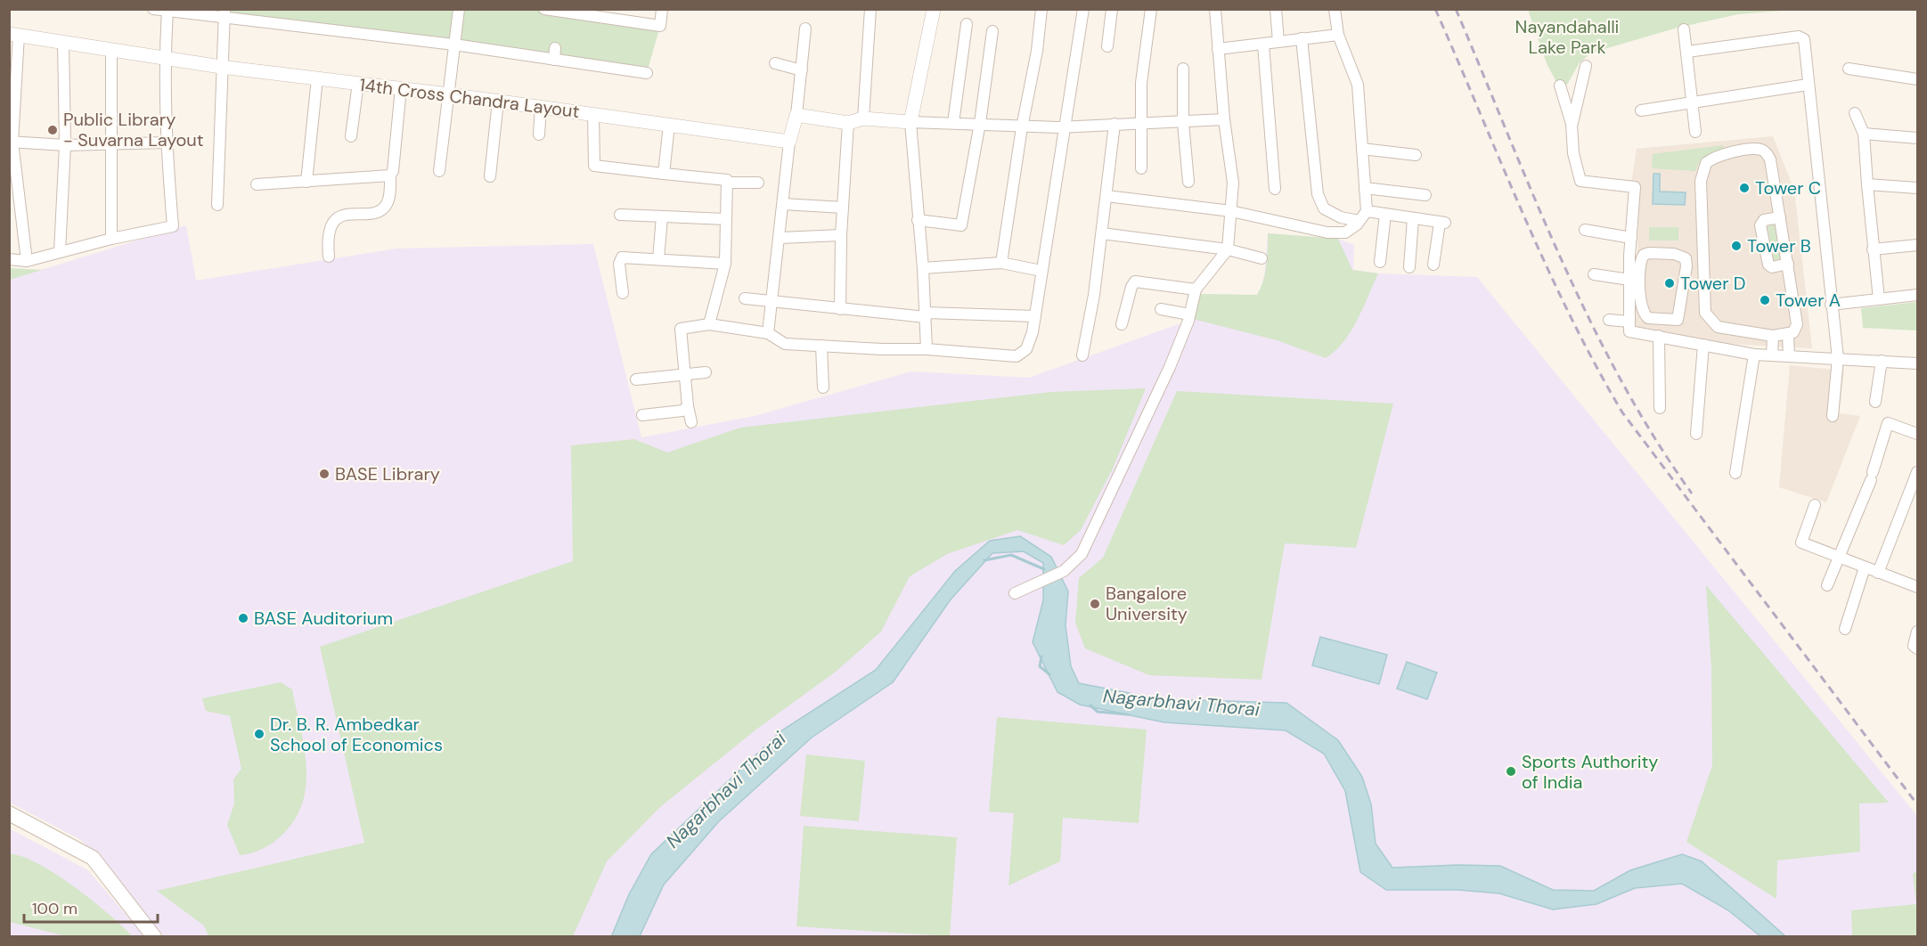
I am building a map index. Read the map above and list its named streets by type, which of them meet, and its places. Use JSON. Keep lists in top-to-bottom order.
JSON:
{
  "streets": {
    "street": ["14th Cross Chandra Layout"]
  },
  "water": ["Nagarbhavi Thorai"],
  "parks": ["Nayandahalli Lake Park"],
  "places": [
    "Public Library - Suvarna Layout",
    "Tower C",
    "Tower B",
    "Tower D",
    "Tower A",
    "BASE Library",
    "Bangalore University",
    "BASE Auditorium",
    "Dr. B. R. Ambedkar School of Economics",
    "Sports Authority of India"
  ],
  "scale_bar": "100 m"
}
